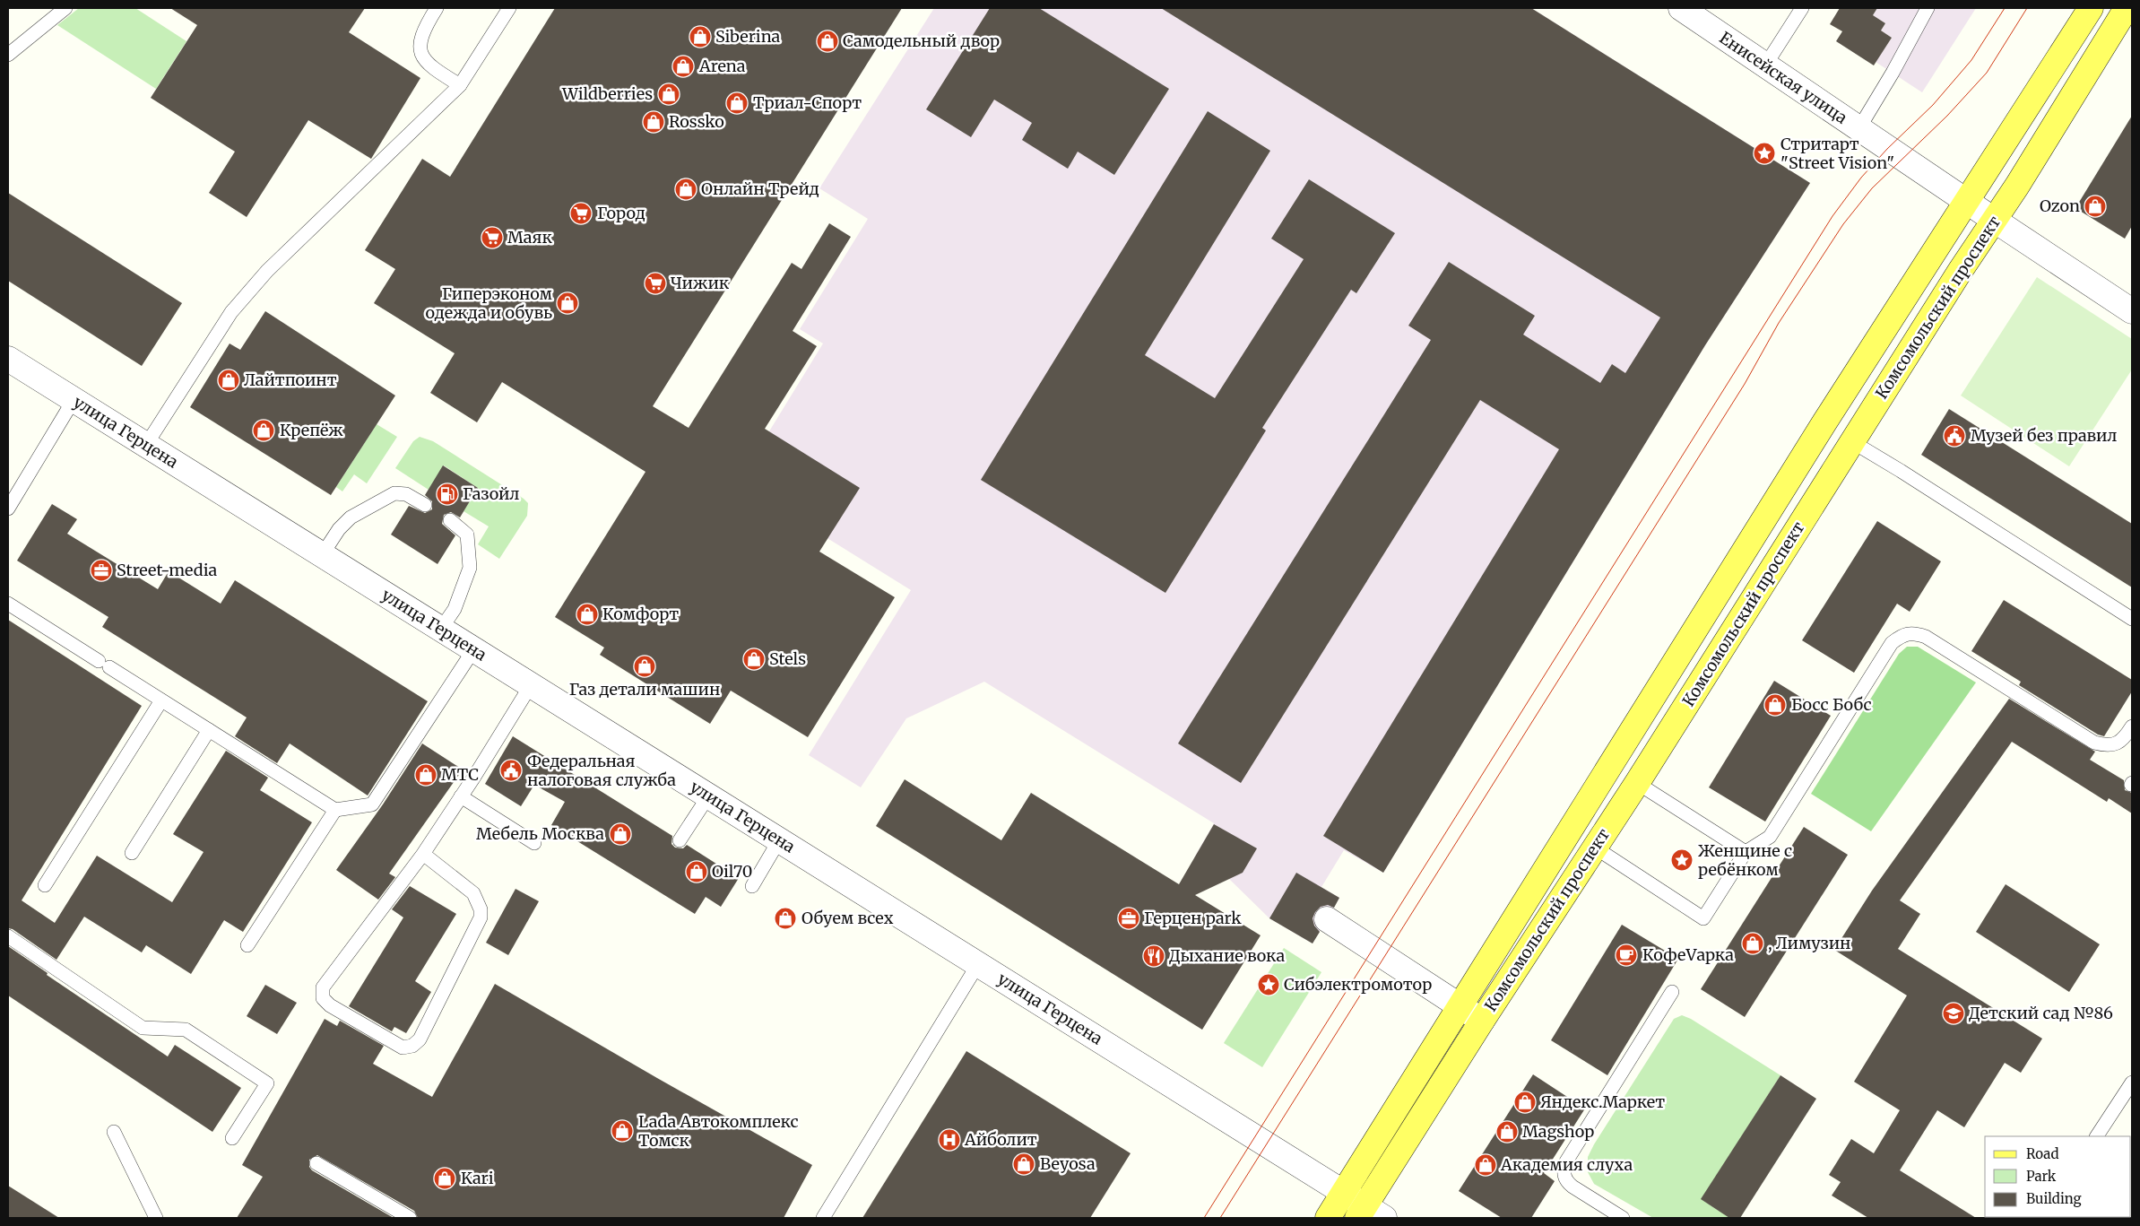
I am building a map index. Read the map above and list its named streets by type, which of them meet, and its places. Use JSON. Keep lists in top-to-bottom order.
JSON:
{
  "streets": {
    "main road": ["Комсомольский проспект"],
    "street": ["Енисейская улица", "улица Герцена"]
  },
  "crossings": [
    ["Енисейская улица", "Комсомольский проспект"],
    ["Комсомольский проспект", "улица Герцена"]
  ],
  "places": {
    "shop": [
      "Siberina",
      "Самодельный двор",
      "Arena",
      "Wildberries",
      "Триал-Спорт",
      "Rossko",
      "Онлайн Трейд",
      "Ozon",
      "Гиперэконом одежда и обувь",
      "Лайтпоинт",
      "Крепёж",
      "Комфорт",
      "Stels",
      "Газ детали машин",
      "Босс Бобс",
      "МТС",
      "Мебель Москва",
      "Oil70",
      "Обуем всех",
      ", Лимузин",
      "Яндекс.Маркет",
      "Lada Автокомплекс Томск",
      "Magshop",
      "Beyosa",
      "Академия слуха",
      "Kari"
    ],
    "place": ["Стритарт \"Street Vision\"", "Женщине с ребёнком", "Сибэлектромотор"],
    "supermarket": ["Город", "Маяк", "Чижик"],
    "public building": ["Музей без правил", "Федеральная налоговая служба"],
    "fuel station": ["Газойл"],
    "office": ["Street-media", "Герцен park"],
    "cafe": ["КофеVарка"],
    "restaurant": ["Дыхание вока"],
    "school or university": ["Детский сад №86"],
    "hospital": ["Айболит"]
  },
  "legend": ["Road", "Park", "Building"]
}
